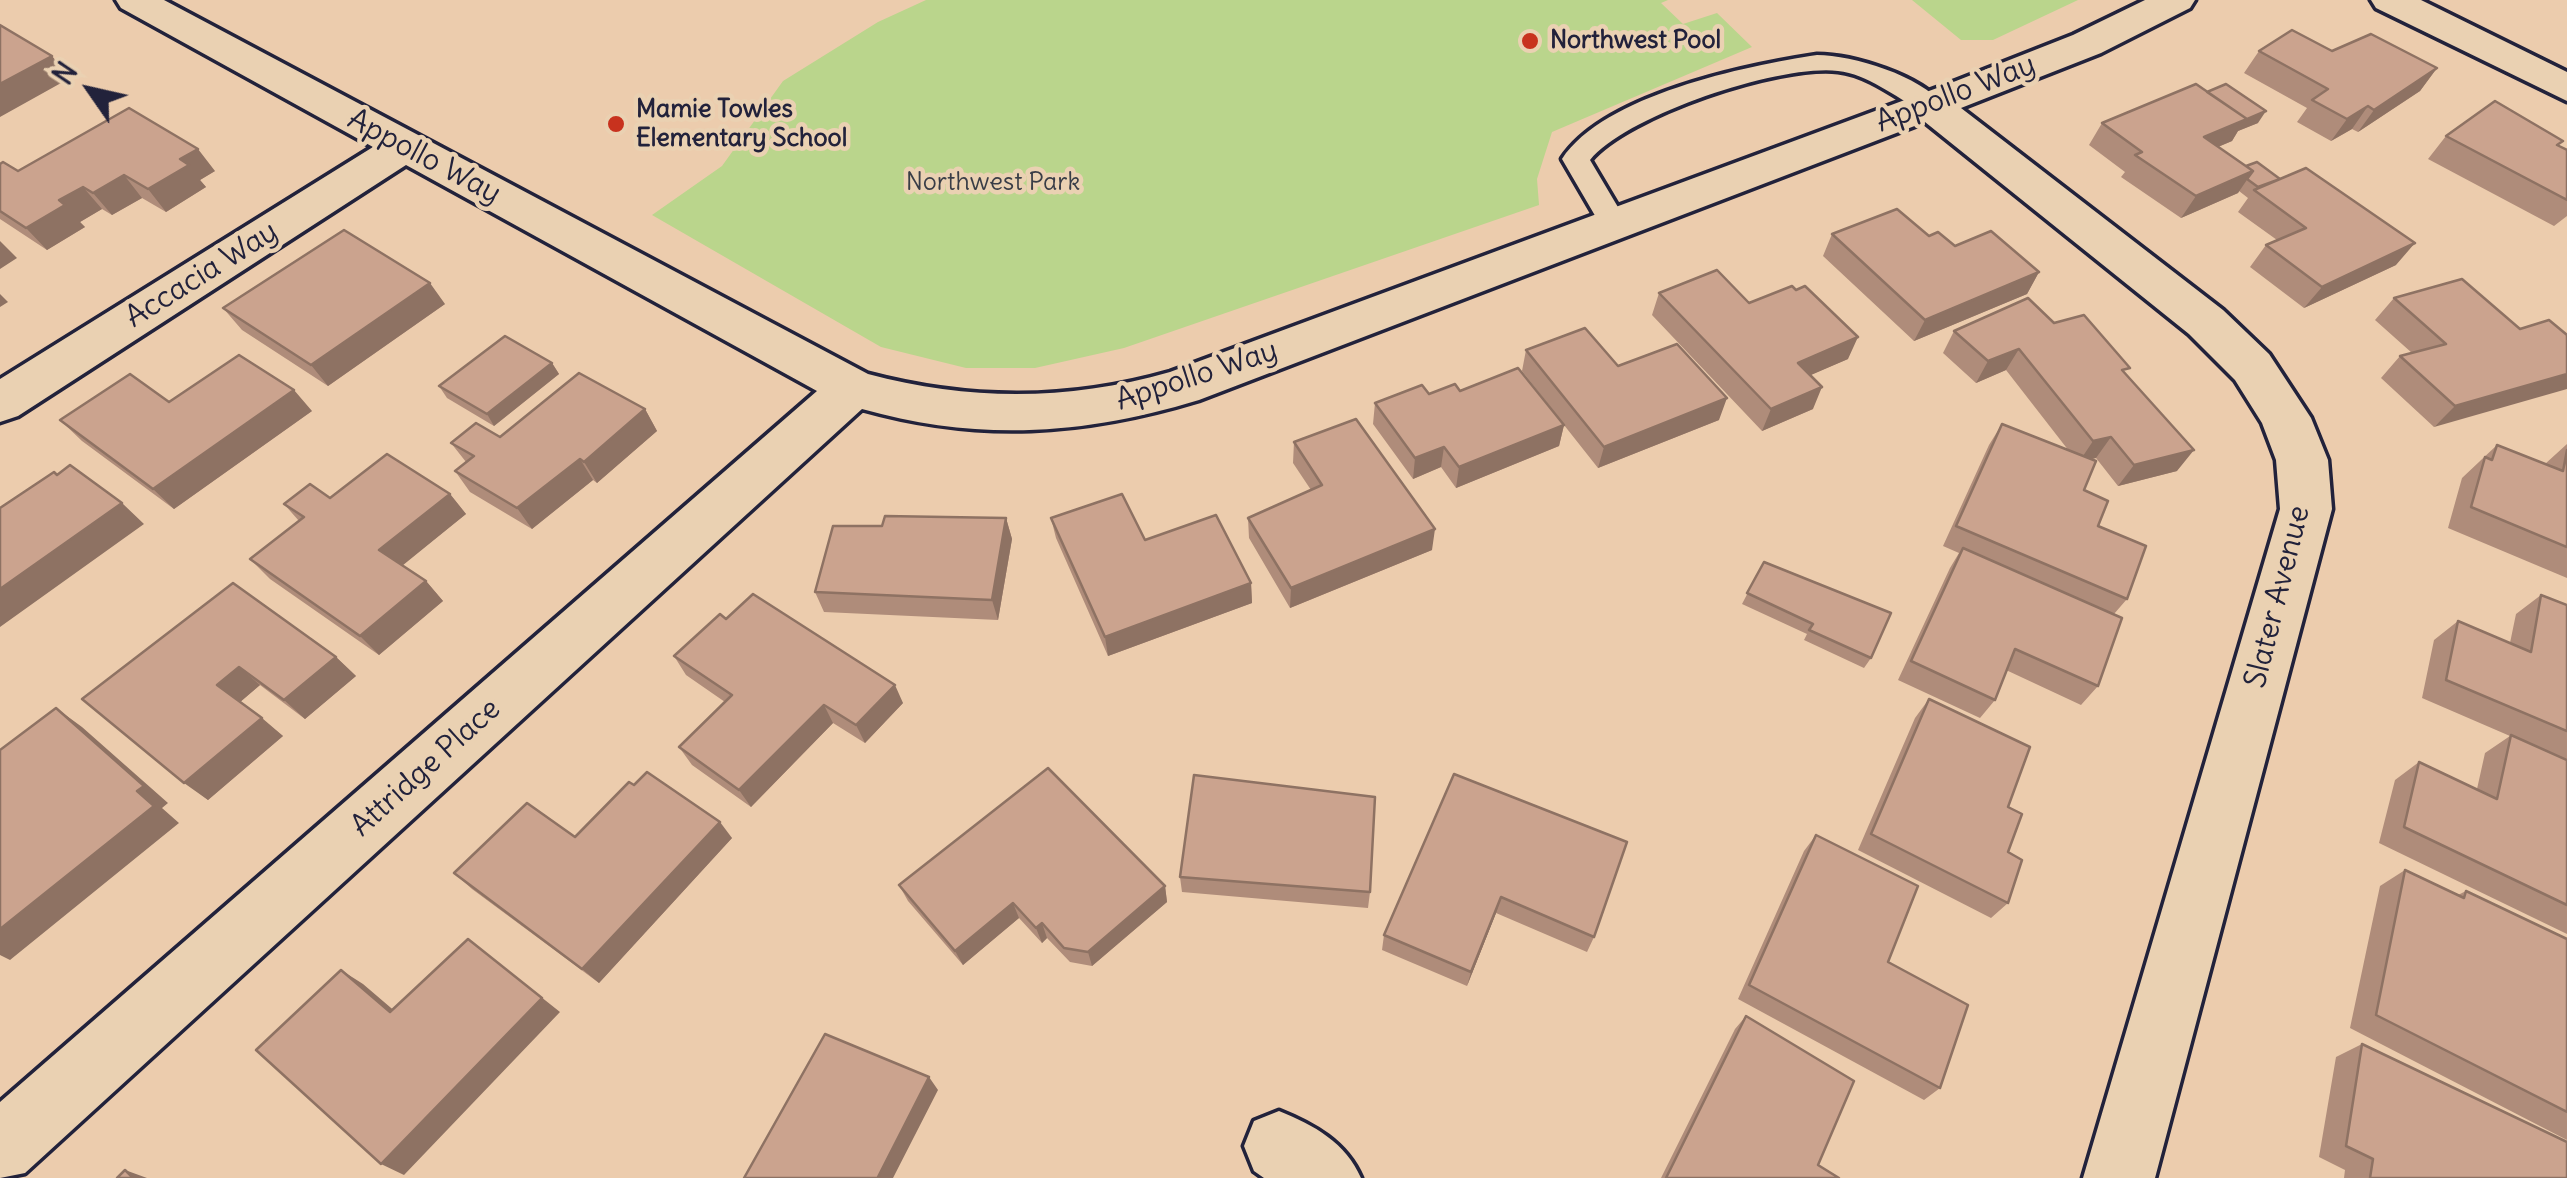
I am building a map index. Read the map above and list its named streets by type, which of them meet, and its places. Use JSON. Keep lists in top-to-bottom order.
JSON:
{
  "streets": {
    "street": [
      "Appollo Way",
      "Accacia Way",
      "Slater Avenue",
      "Attridge Place"
    ]
  },
  "crossings": [
    ["Appollo Way", "Accacia Way"],
    ["Appollo Way", "Slater Avenue"],
    ["Appollo Way", "Attridge Place"]
  ],
  "parks": ["Northwest Park"],
  "places": ["Northwest Pool", "Mamie Towles Elementary School"],
  "north": "top left"
}
